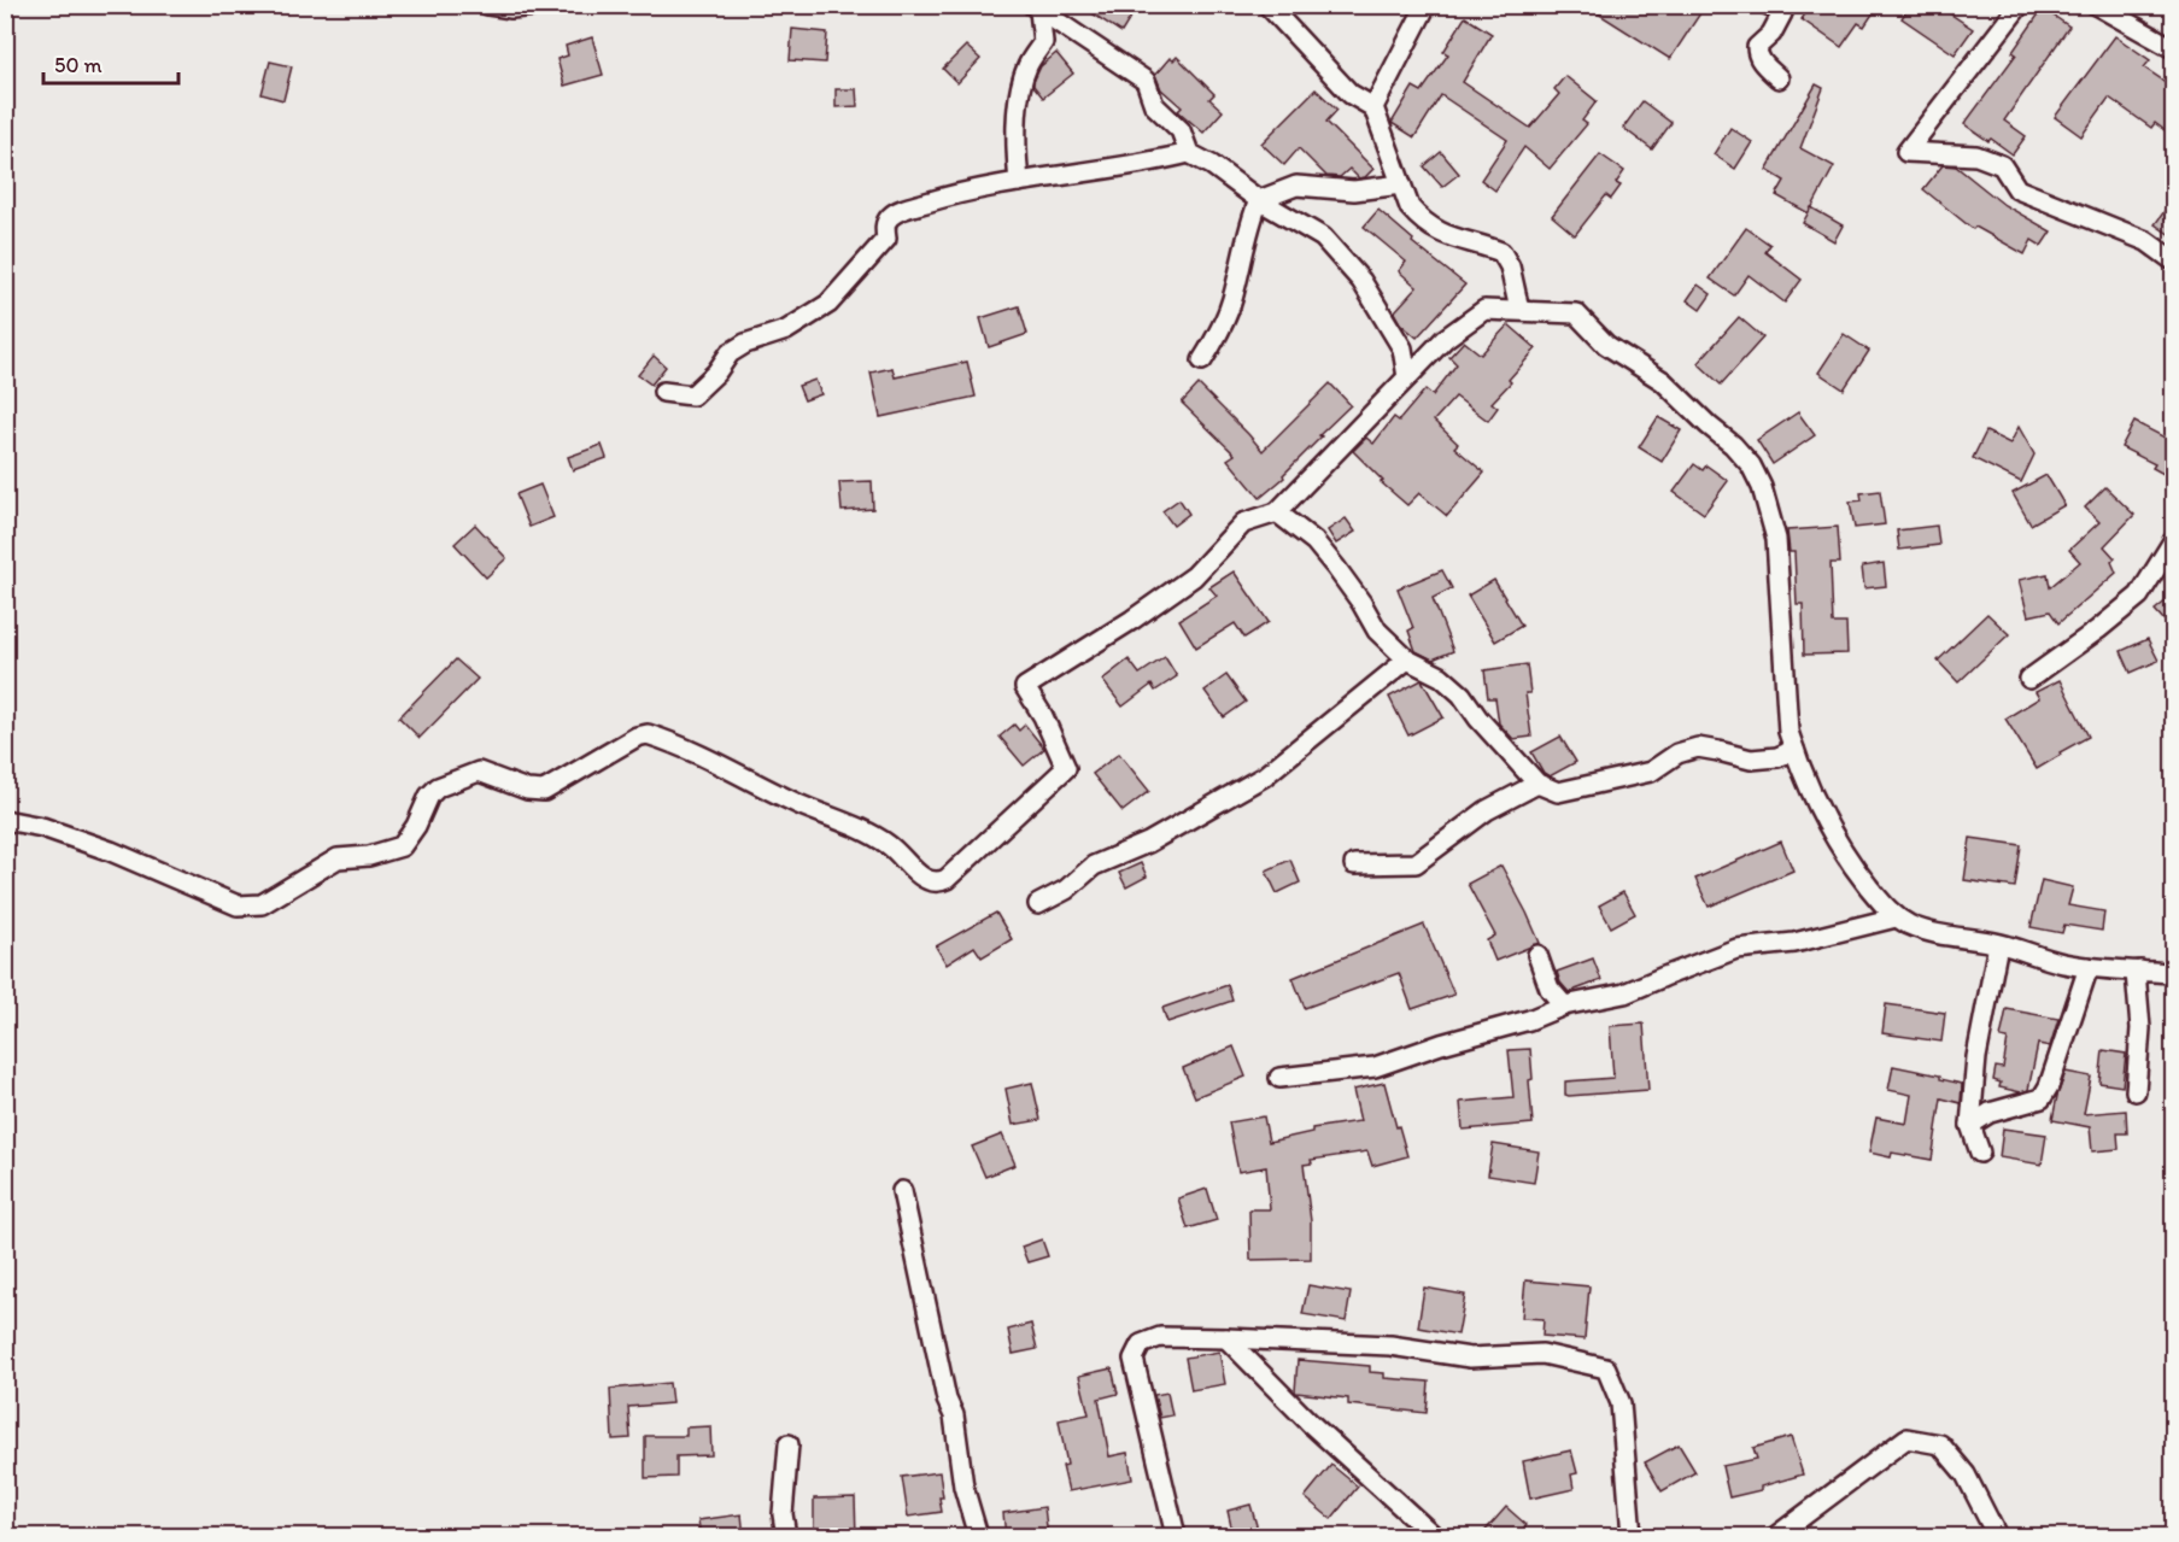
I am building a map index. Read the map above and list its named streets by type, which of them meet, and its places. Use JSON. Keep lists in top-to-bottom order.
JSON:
{
  "scale_bar": "50 m"
}
